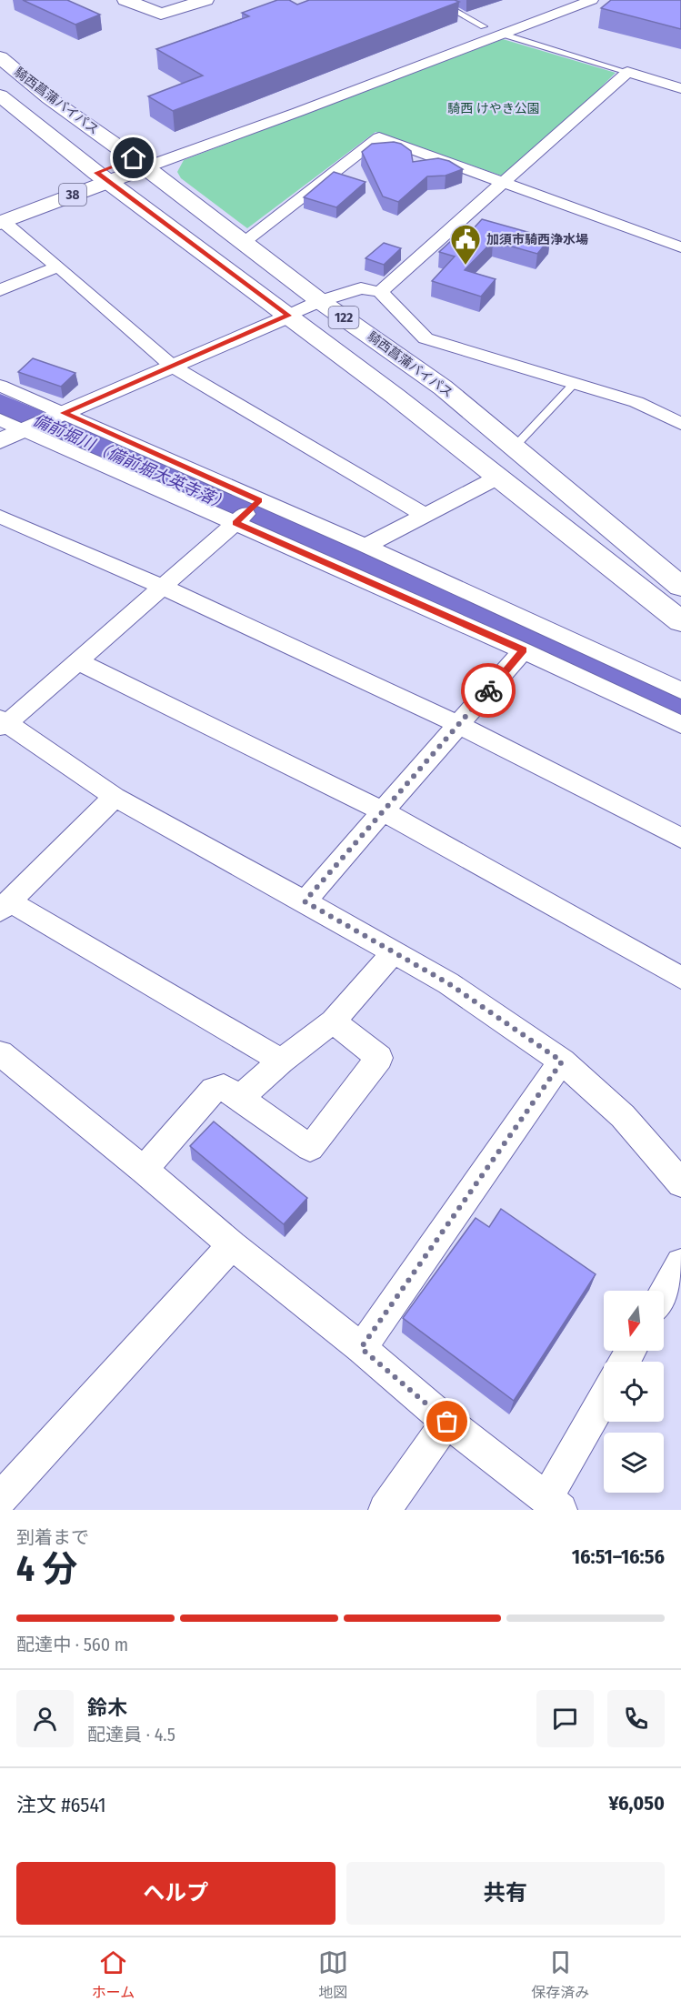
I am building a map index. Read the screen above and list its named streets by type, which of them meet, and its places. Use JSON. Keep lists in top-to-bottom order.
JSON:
{
  "streets": {
    "main road": ["騎西菖蒲バイパス", "38", "122"]
  },
  "crossings": [
    ["騎西菖蒲バイパス", "38"]
  ],
  "water": ["備前堀川（備前堀大英寺落）"],
  "parks": ["騎西 けやき公園"],
  "places": {
    "public building": ["加須市騎西浄水場"]
  },
  "north": "bottom",
  "page": {
    "heading": ["4 分", "到着まで", "16:51–16:56"],
    "panel": [
      "鈴木",
      "配達員 · 4.5",
      "注文 #6541",
      "¥6,050"
    ],
    "bar": "配達中 · 560 m",
    "buttons": ["ヘルプ", "共有"],
    "tabs": ["ホーム", "地図", "保存済み"]
  }
}
